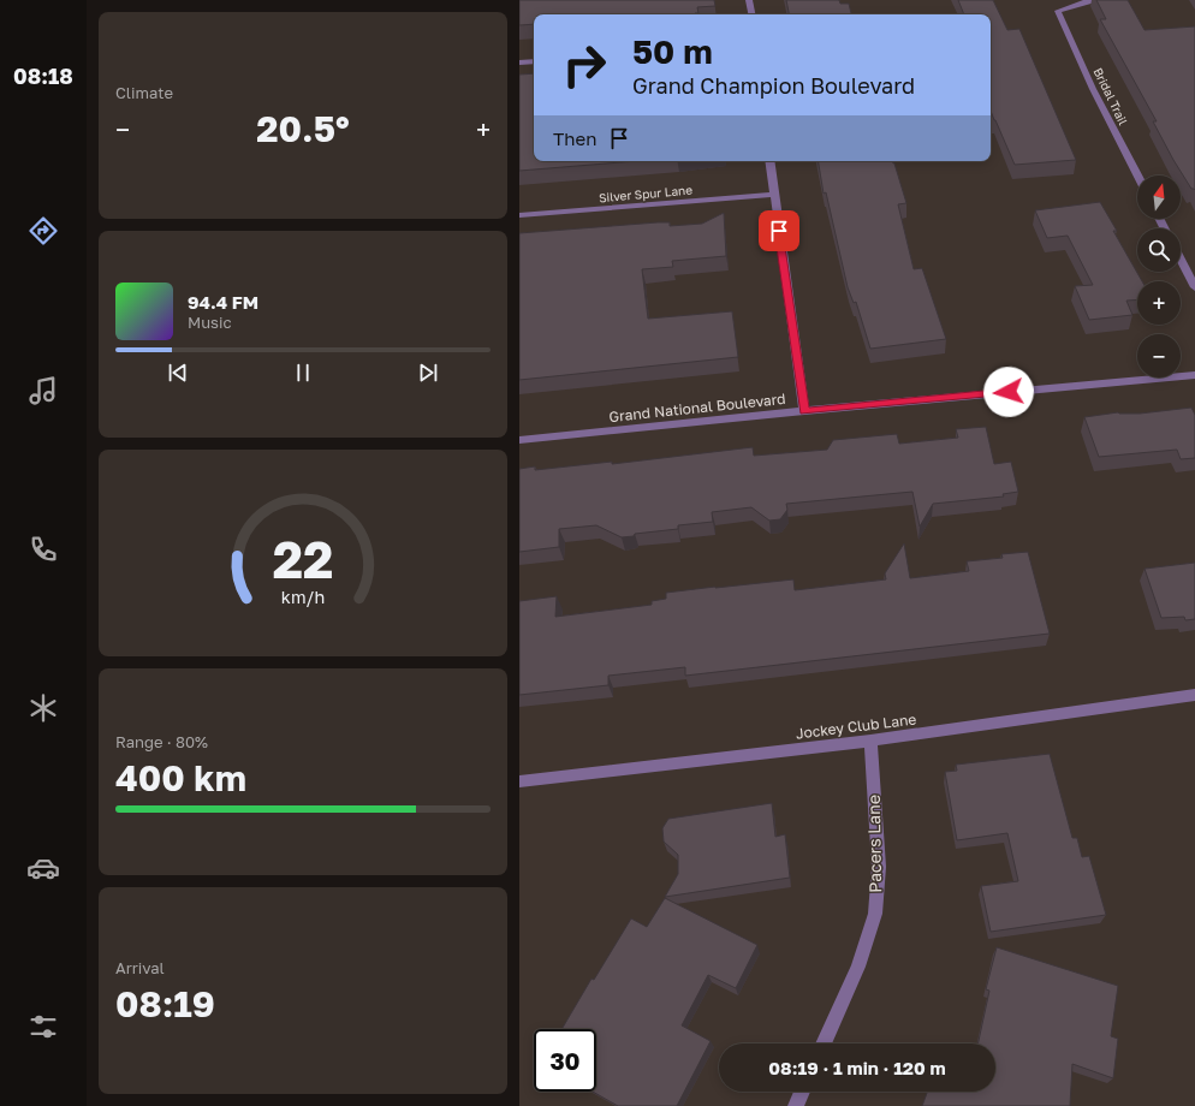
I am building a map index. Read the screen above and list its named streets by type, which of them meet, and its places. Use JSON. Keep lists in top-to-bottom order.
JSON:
{
  "streets": {
    "street": [
      "Bridal Trail",
      "Silver Spur Lane",
      "Grand National Boulevard",
      "Jockey Club Lane",
      "Pacers Lane"
    ]
  },
  "crossings": [
    ["Jockey Club Lane", "Pacers Lane"]
  ],
  "north": "top",
  "page": {
    "tabs": "08:18",
    "tile": [
      "Climate",
      ["Range · 80%", "400 km"],
      ["Arrival", "08:19"]
    ],
    "turn": ["50 m", "Grand Champion Boulevard"],
    "heat": ["−", "20.5°", "+"],
    "then": "Then",
    "map_buttons": ["+", "−"],
    "song": ["94.4 FM", "Music"],
    "limit": "30",
    "trip": "08:19 · 1 min · 120 m",
    "gauge": ["22", "km/h"]
  }
}
